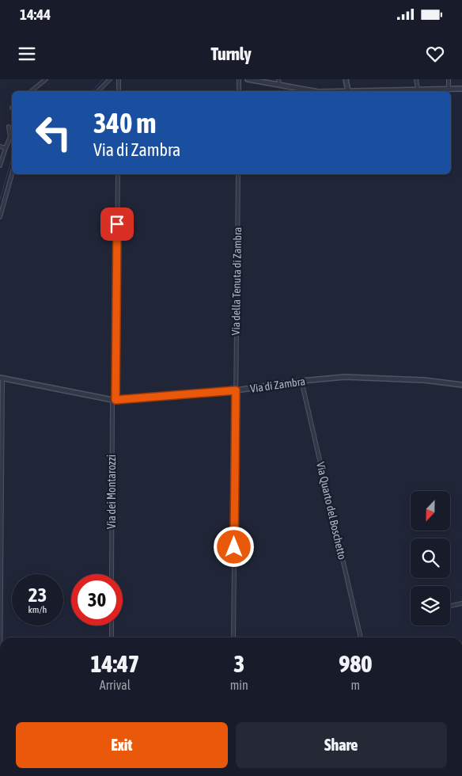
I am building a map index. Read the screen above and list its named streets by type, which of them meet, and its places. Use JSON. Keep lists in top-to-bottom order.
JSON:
{
  "streets": {
    "street": [
      "Via della Tenuta di Zambra",
      "Via di Zambra",
      "Via dei Montarozzi",
      "Via Quarto del Boschetto"
    ]
  },
  "crossings": [
    ["Via della Tenuta di Zambra", "Via di Zambra"],
    ["Via di Zambra", "Via dei Montarozzi"],
    ["Via di Zambra", "Via Quarto del Boschetto"]
  ],
  "north": "bottom",
  "page": {
    "status": "14:44",
    "header": "Turnly",
    "turn": ["340 m", "Via di Zambra"],
    "speed": "23 km/h",
    "limit": "30",
    "eta": [
      "14:47",
      "Arrival",
      "3",
      "min",
      "980",
      "m"
    ],
    "buttons": ["Exit", "Share"]
  }
}
